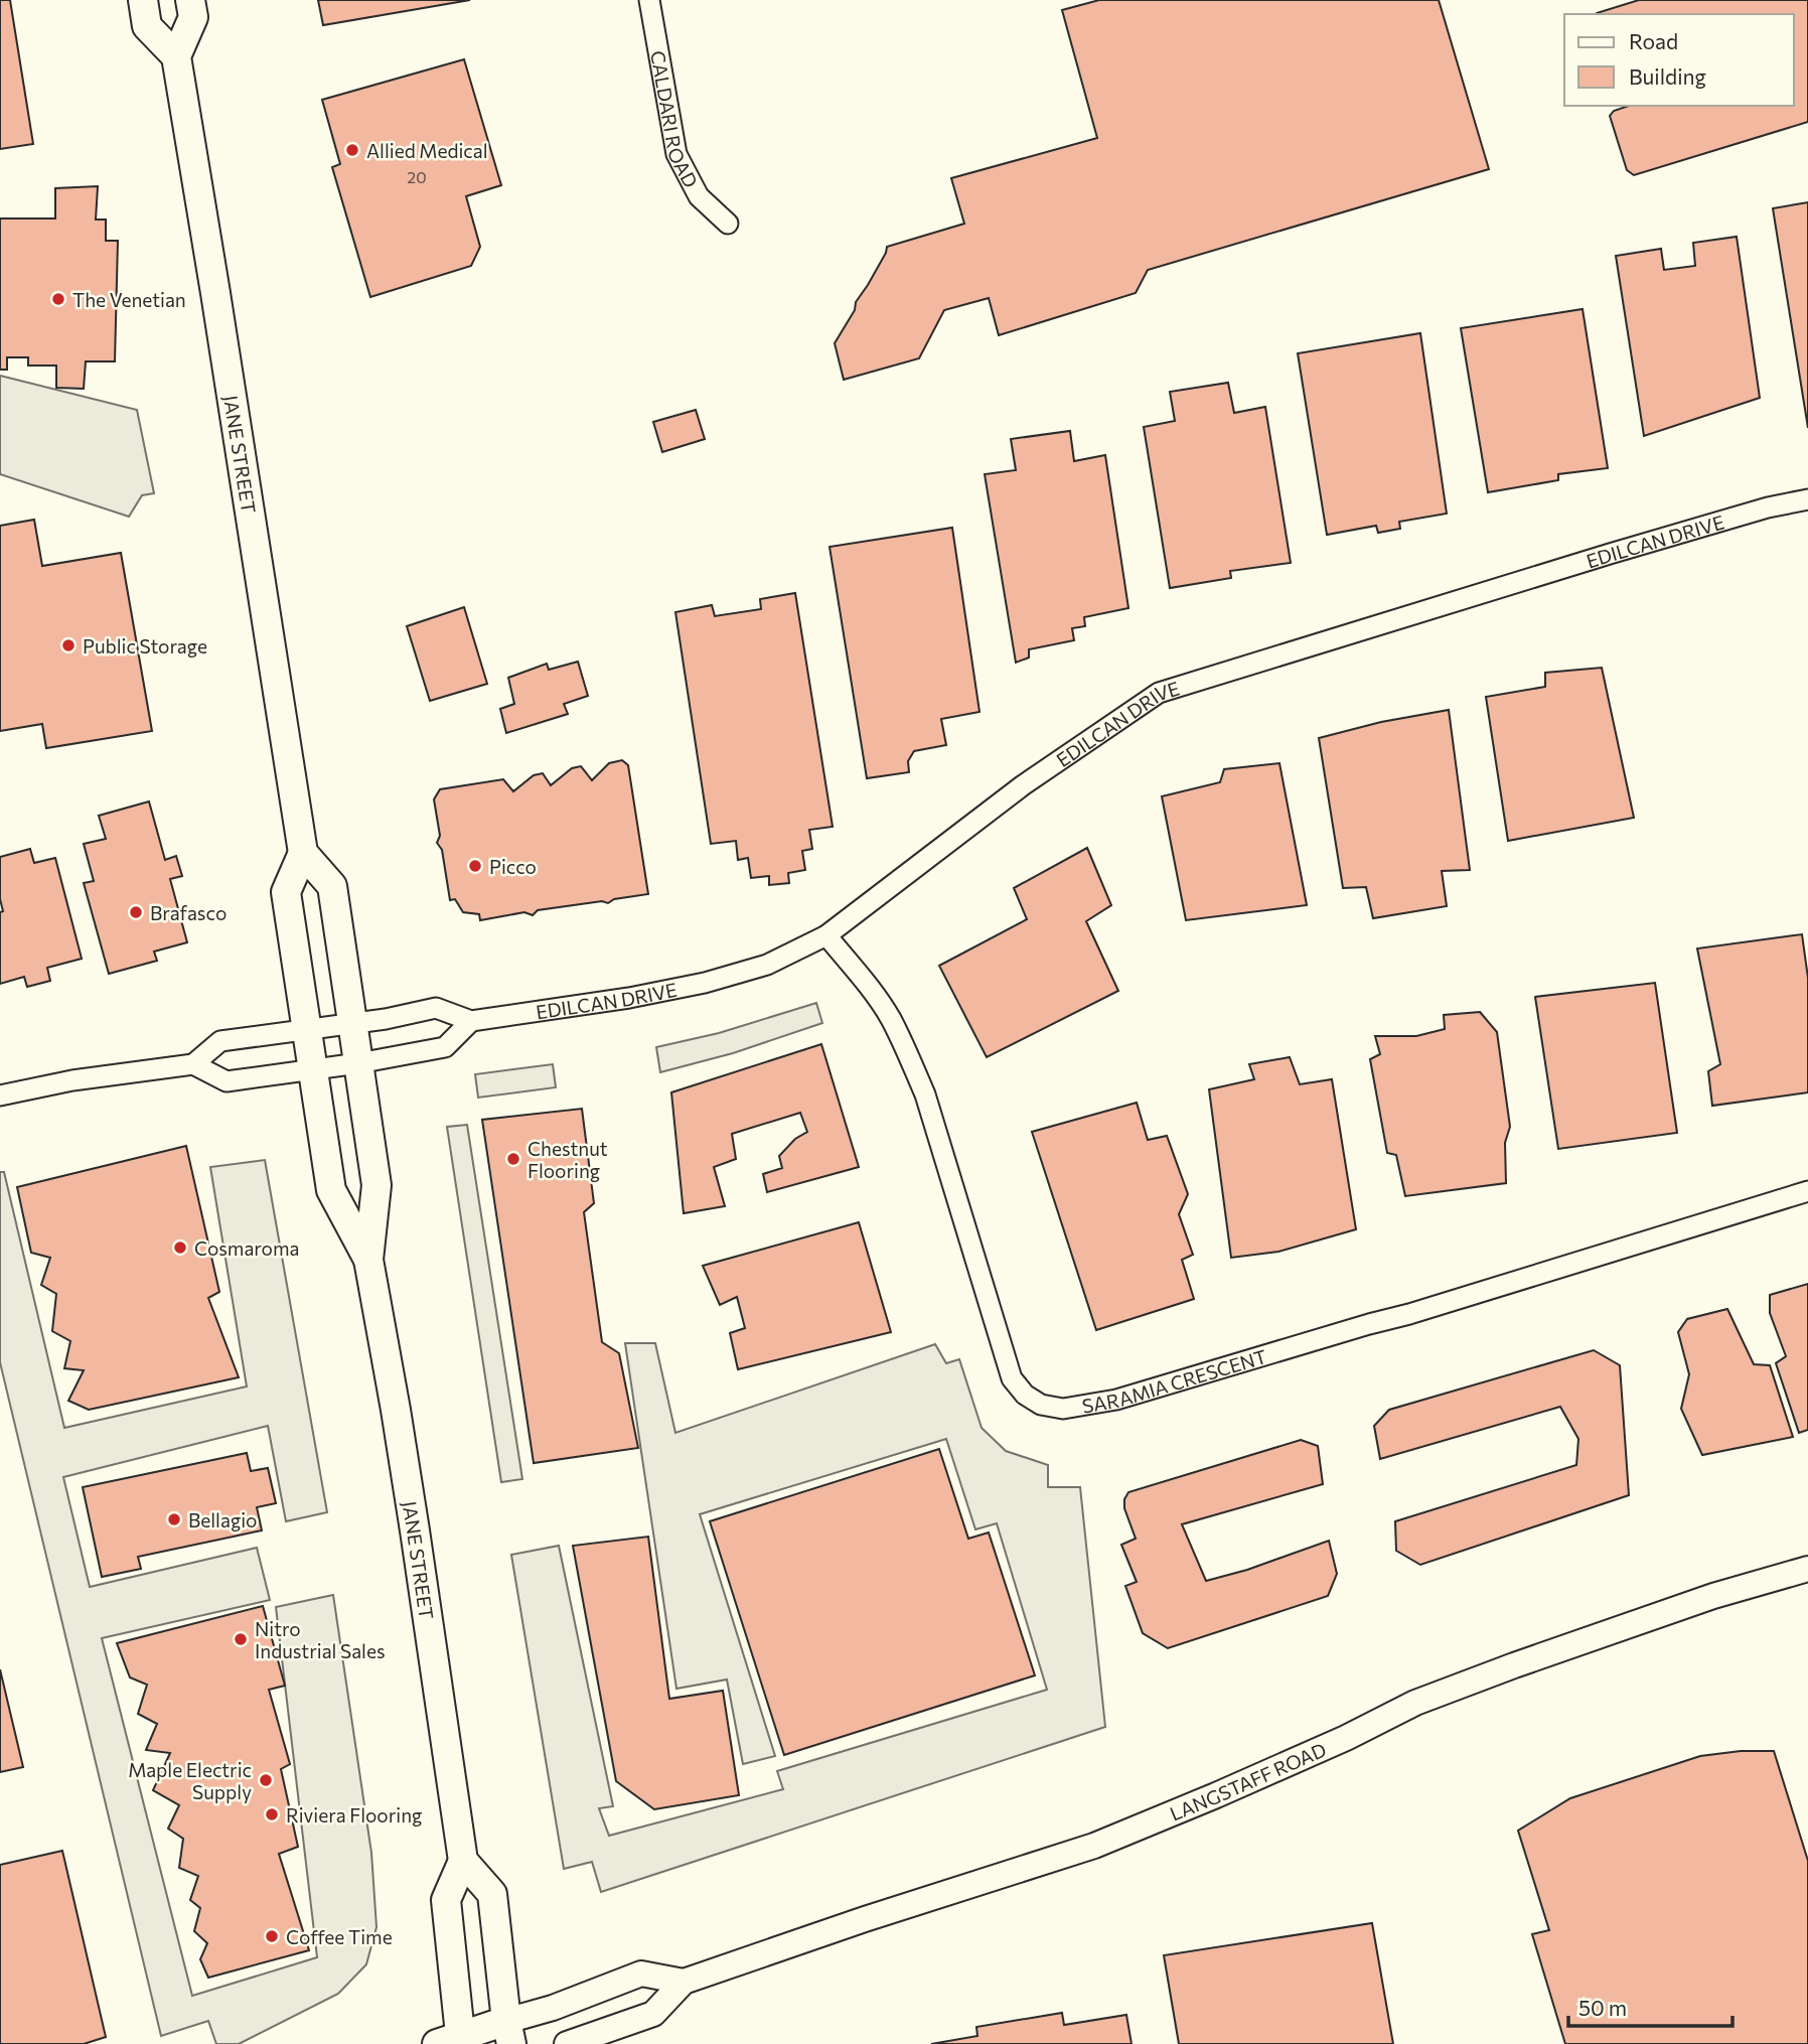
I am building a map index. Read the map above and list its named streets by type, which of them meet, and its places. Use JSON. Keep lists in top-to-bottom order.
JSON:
{
  "streets": {
    "main road": ["JANE STREET", "LANGSTAFF ROAD"],
    "street": ["CALDARI ROAD", "EDILCAN DRIVE", "SARAMIA CRESCENT"]
  },
  "crossings": [
    ["JANE STREET", "EDILCAN DRIVE"],
    ["EDILCAN DRIVE", "SARAMIA CRESCENT"]
  ],
  "places": [
    "Allied Medical",
    "The Venetian",
    "Public Storage",
    "Picco",
    "Brafasco",
    "Chestnut Flooring",
    "Cosmaroma",
    "Bellagio",
    "Nitro Industrial Sales",
    "Maple Electric Supply",
    "Riviera Flooring",
    "Coffee Time"
  ],
  "house_numbers": ["20"],
  "legend": ["Road", "Building"],
  "scale_bar": "50 m"
}
